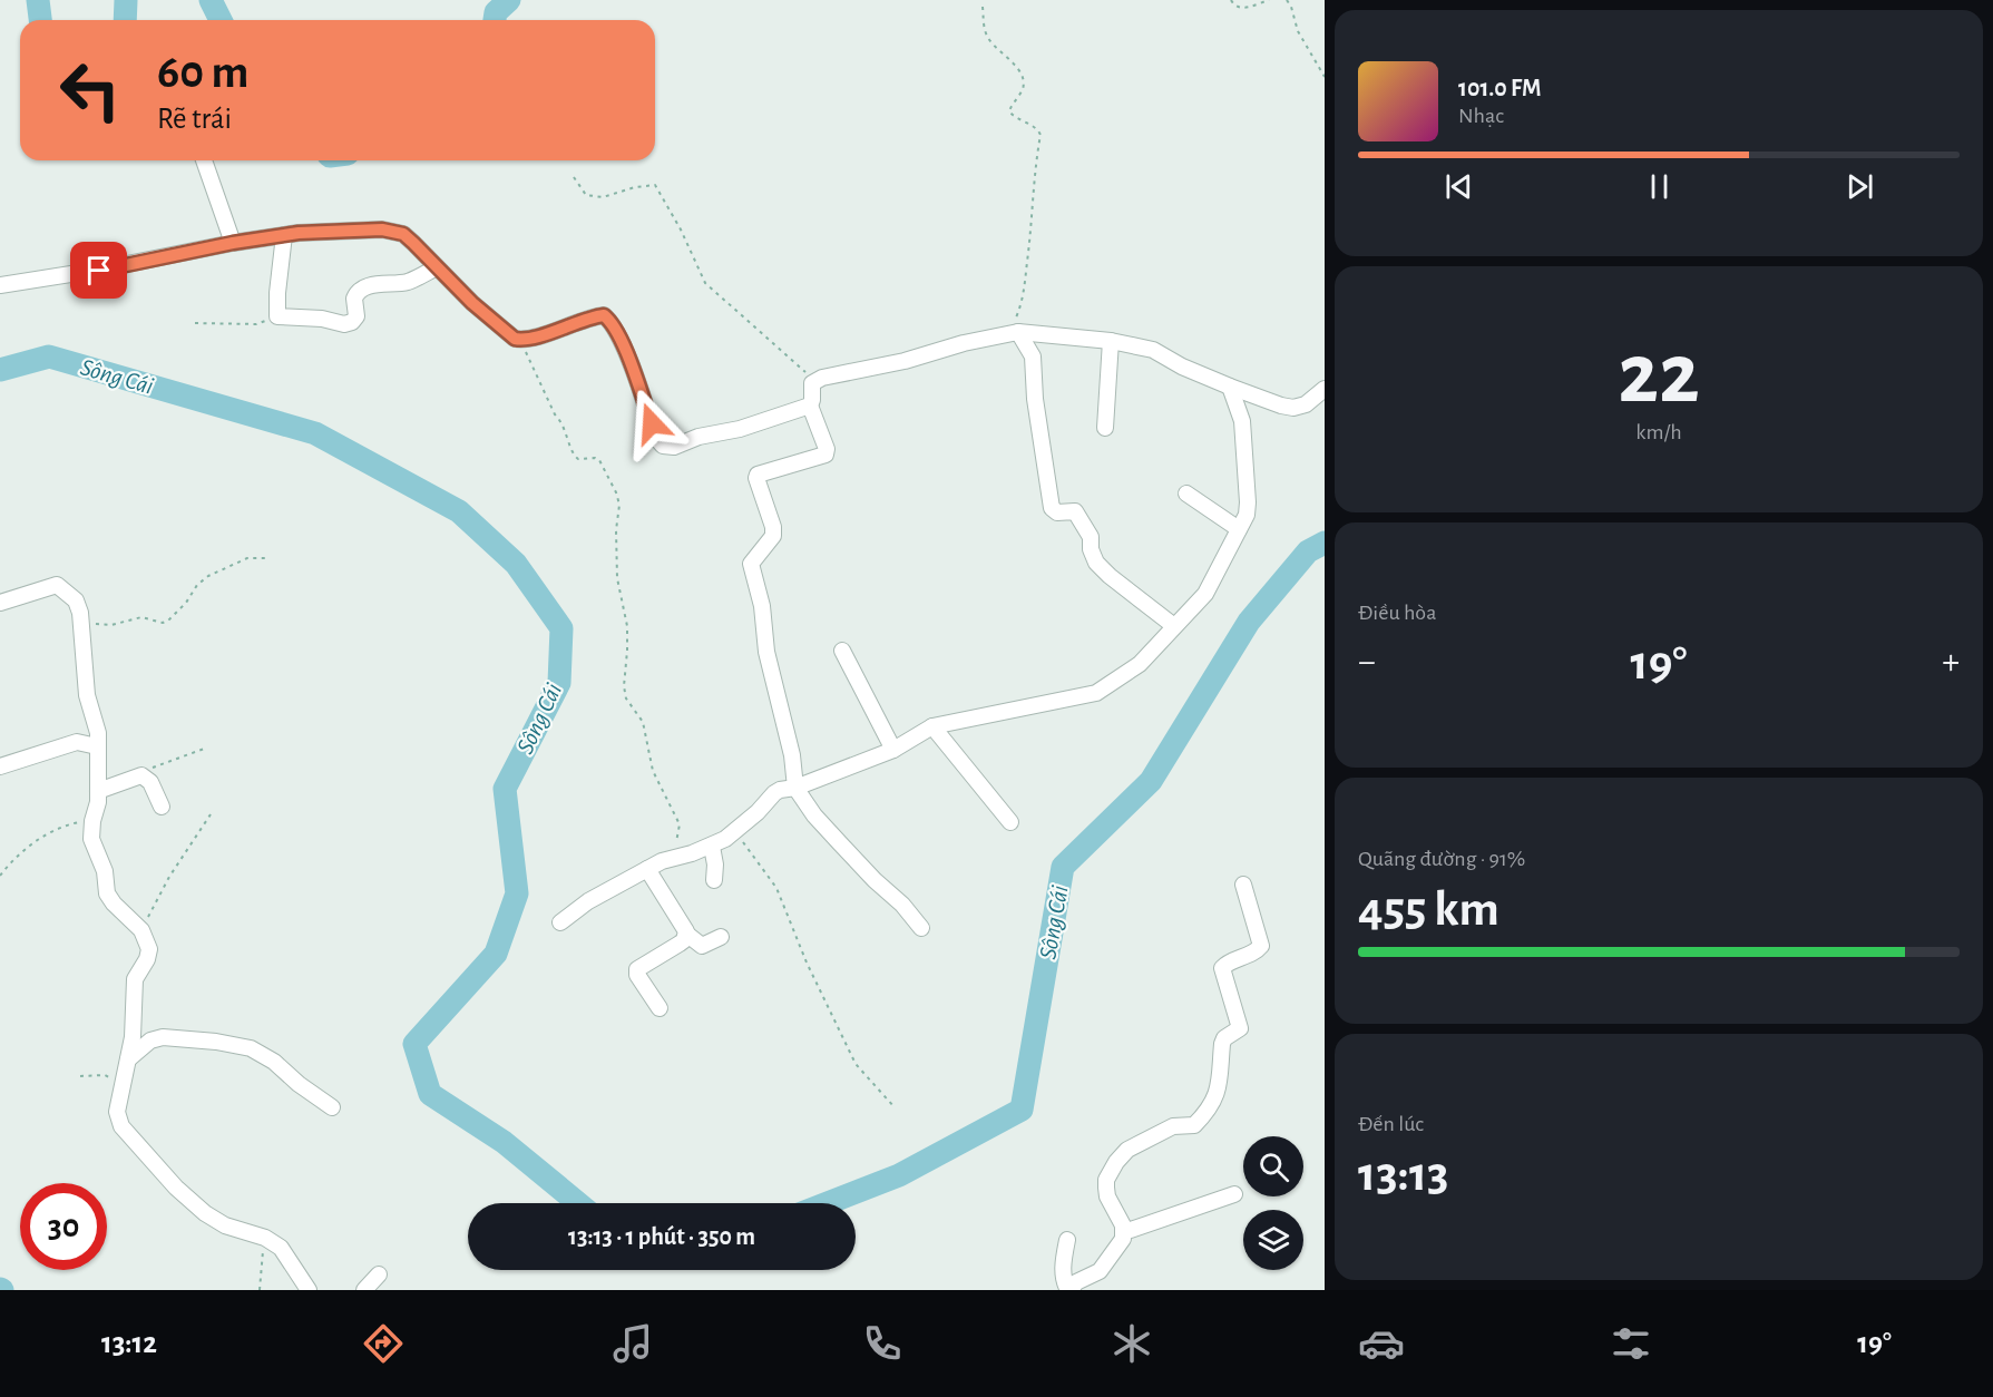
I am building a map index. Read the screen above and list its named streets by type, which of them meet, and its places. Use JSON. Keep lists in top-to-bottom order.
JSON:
{
  "water": ["Sông Cái"],
  "page": {
    "turn": ["60 m", "Rẽ trái"],
    "song": ["101.0 FM", "Nhạc"],
    "tile": [
      ["22", "km/h"],
      "Điều hòa",
      ["Quãng đường · 91%", "455 km"],
      ["Đến lúc", "13:13"]
    ],
    "heat": ["−", "19°", "+"],
    "limit": "30",
    "trip": "13:13 · 1 phút · 350 m",
    "tabs": ["13:12", "19°"]
  }
}
